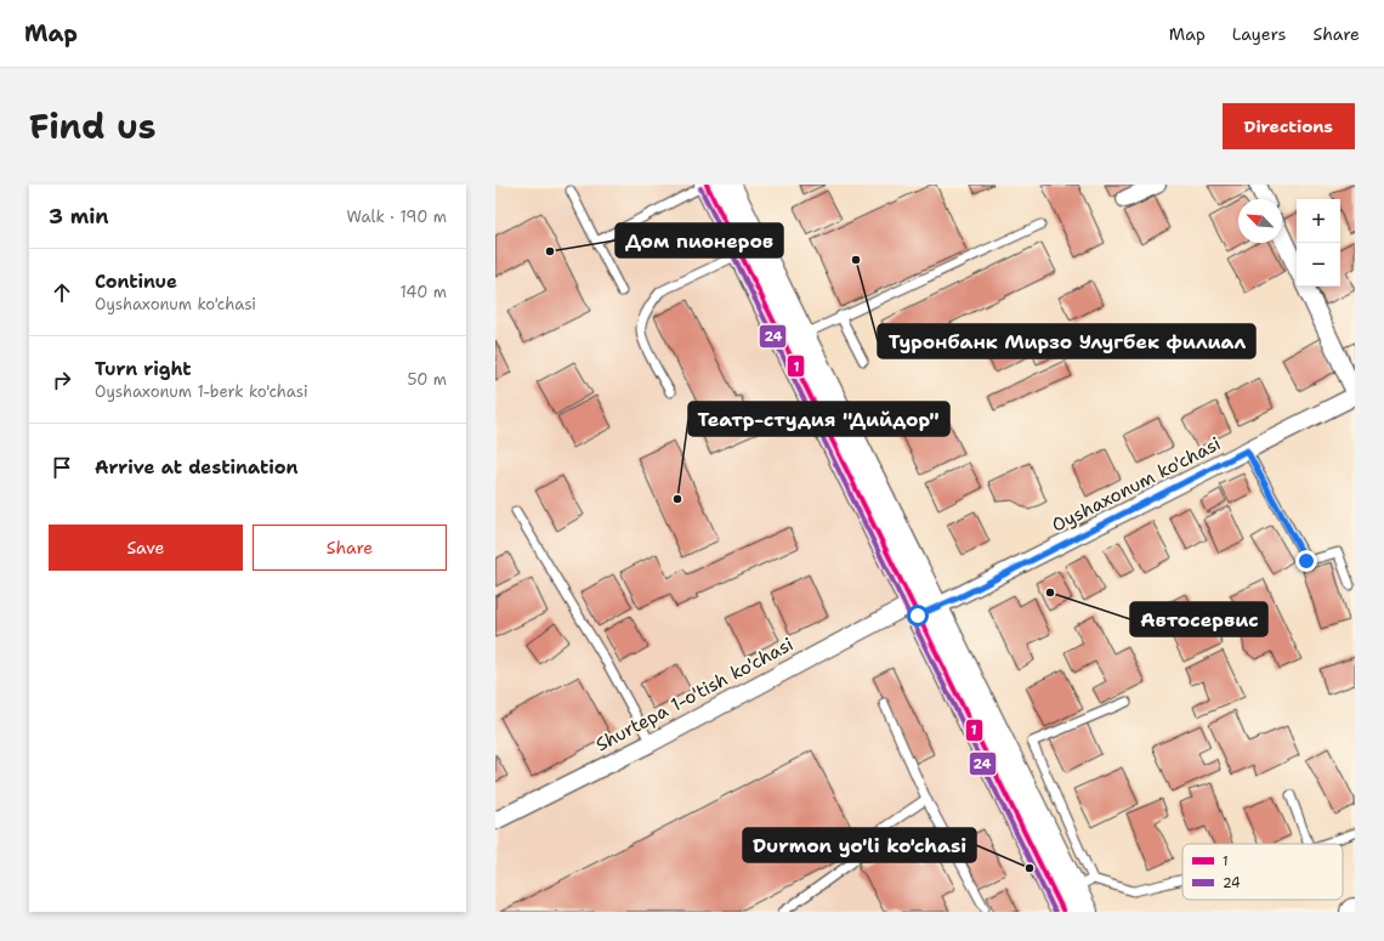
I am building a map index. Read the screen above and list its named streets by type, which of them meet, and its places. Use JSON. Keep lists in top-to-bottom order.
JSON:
{
  "streets": {
    "street": ["Oyshaxonum ko'chasi", "Shurtepa 1-o'tish ko'chasi"]
  },
  "crossings": [
    ["Oyshaxonum ko'chasi", "Shurtepa 1-o'tish ko'chasi"]
  ],
  "places": [
    "Дом пионеров",
    "Туронбанк Мирзо Улугбек филиал",
    "Театр-студия \"Дийдор\"",
    "Автосервис",
    "Durmon yo'li ko'chasi"
  ],
  "lines": ["transit line 1", "transit line 24"],
  "legend": ["1", "24"],
  "north": "top left",
  "page": {
    "header": "Map",
    "nav": ["Map", "Layers", "Share"],
    "title": "Find us",
    "buttons": [
      "Directions",
      ["Save", "Share"]
    ],
    "heading": ["3 min", "Walk · 190 m"],
    "map_buttons": ["+", "−"],
    "list": [
      ["Continue", "Oyshaxonum ko'chasi", "140 m"],
      ["Turn right", "Oyshaxonum 1-berk ko'chasi", "50 m"],
      "Arrive at destination"
    ]
  }
}
